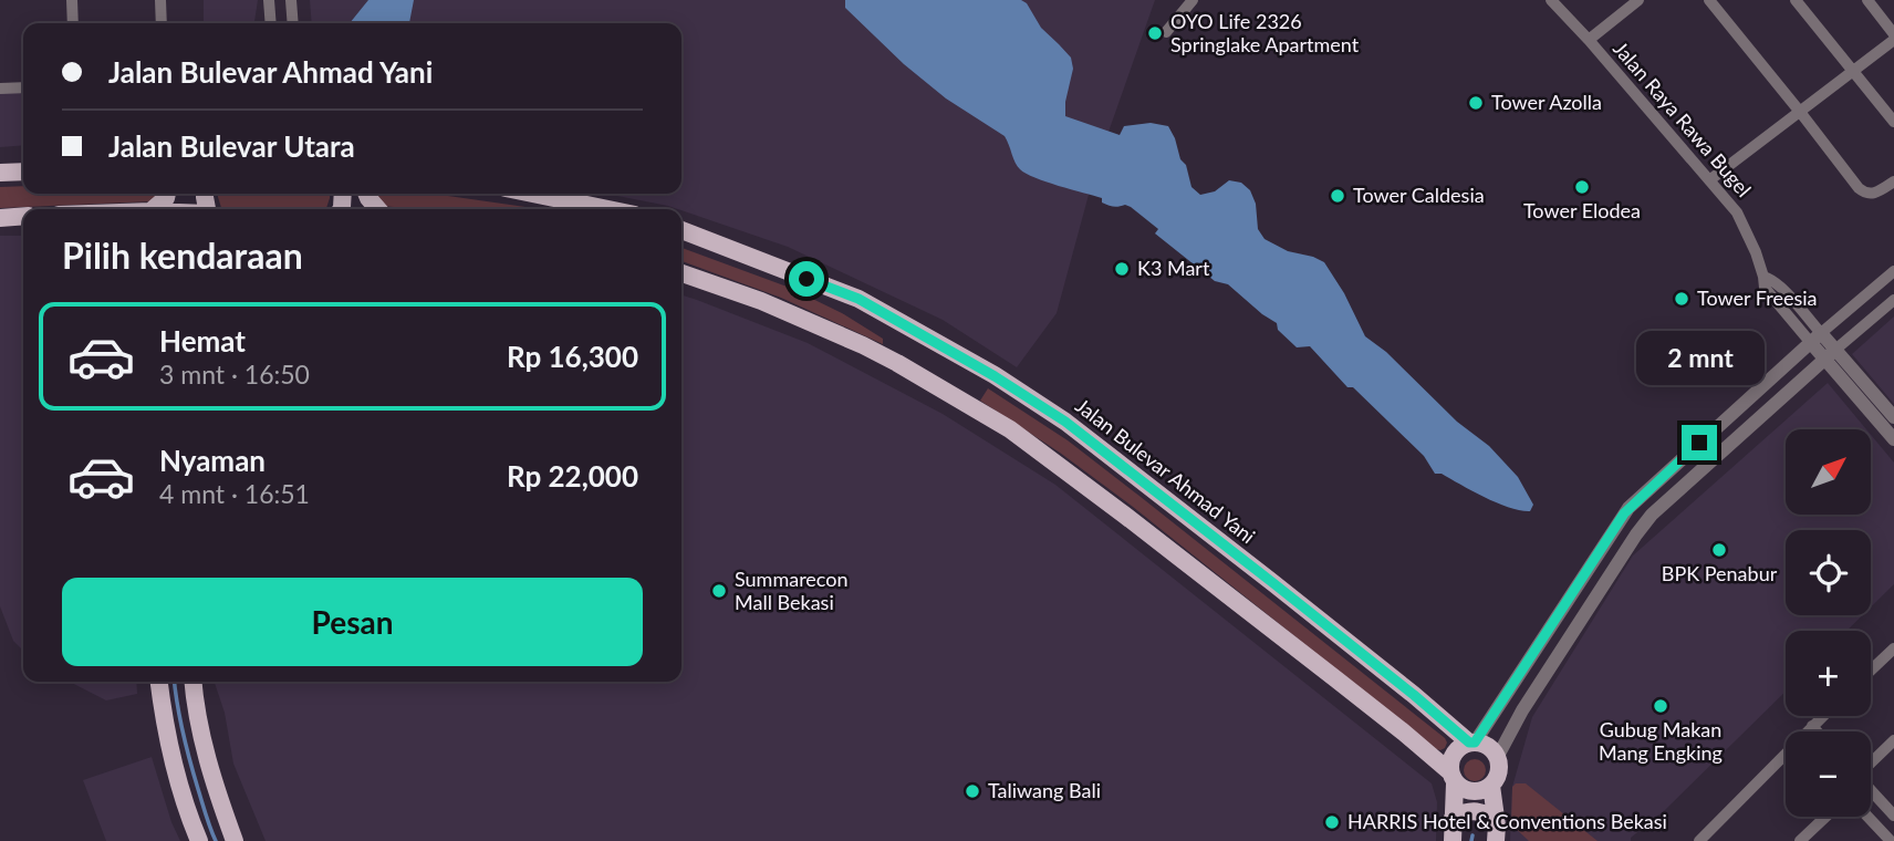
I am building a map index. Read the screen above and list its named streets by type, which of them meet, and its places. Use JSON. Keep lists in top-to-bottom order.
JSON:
{
  "streets": {
    "main road": ["Jalan Bulevar Ahmad Yani"],
    "street": ["Jalan Raya Rawa Bugel"]
  },
  "places": [
    "OYO Life 2326 Springlake Apartment",
    "Tower Azolla",
    "Tower Elodea",
    "Tower Caldesia",
    "K3 Mart",
    "Tower Freesia",
    "BPK Penabur",
    "Summarecon Mall Bekasi",
    "Gubug Makan Mang Engking",
    "Taliwang Bali",
    "HARRIS Hotel & Conventions Bekasi"
  ],
  "north": "top right",
  "page": {
    "banner": ["Jalan Bulevar Ahmad Yani", "Jalan Bulevar Utara"],
    "heading": "Pilih kendaraan",
    "list": [
      {
        "name": "Hemat",
        "note": "3 mnt · 16:50",
        "value": "Rp 16,300"
      },
      {
        "name": "Nyaman",
        "note": "4 mnt · 16:51",
        "value": "Rp 22,000"
      }
    ],
    "bubble": "2 mnt",
    "map_buttons": ["+", "−"],
    "buttons": "Pesan"
  }
}
